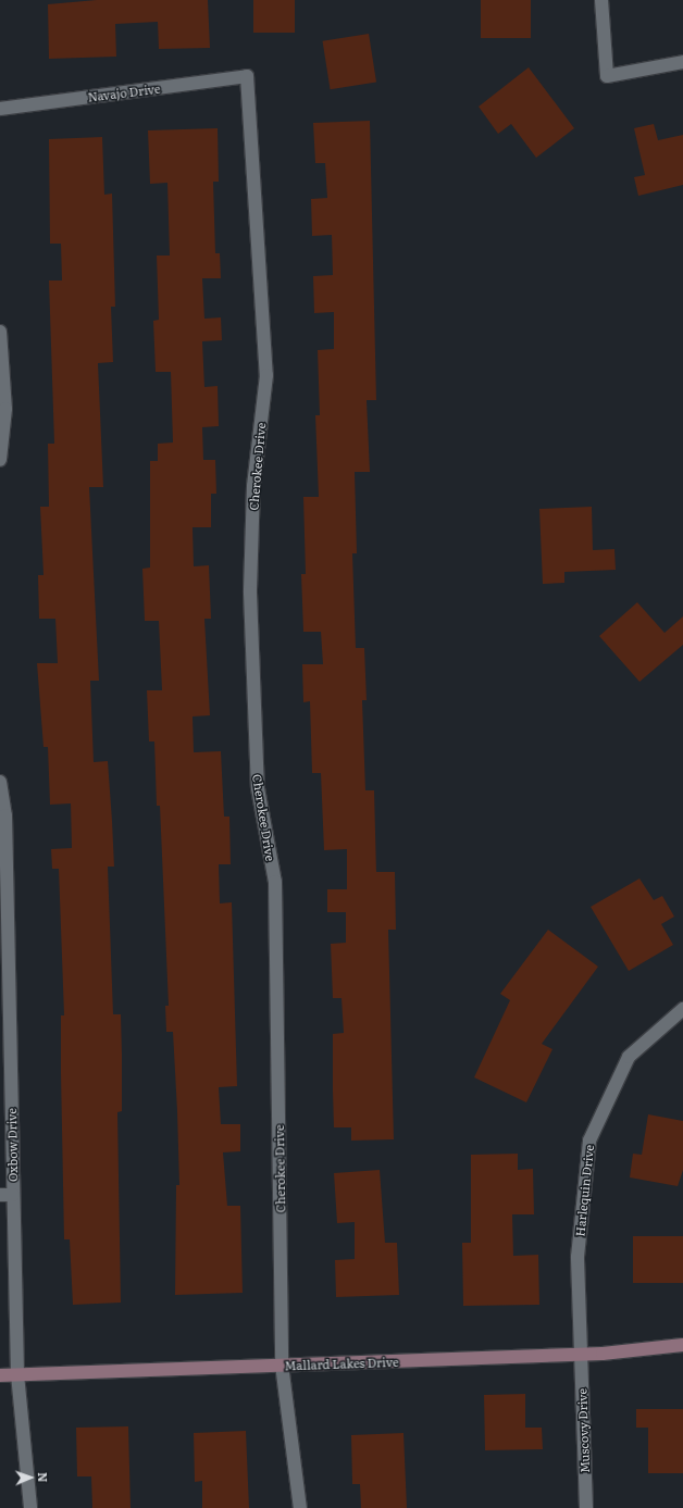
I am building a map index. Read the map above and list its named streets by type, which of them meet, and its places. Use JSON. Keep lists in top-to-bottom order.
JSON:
{
  "streets": {
    "street": [
      "Navajo Drive",
      "Cherokee Drive",
      "Oxbow Drive",
      "Harlequin Drive",
      "Mallard Lakes Drive",
      "Muscovy Drive"
    ]
  },
  "crossings": [
    ["Navajo Drive", "Cherokee Drive"],
    ["Cherokee Drive", "Mallard Lakes Drive"],
    ["Oxbow Drive", "Mallard Lakes Drive"],
    ["Harlequin Drive", "Mallard Lakes Drive"],
    ["Harlequin Drive", "Muscovy Drive"],
    ["Mallard Lakes Drive", "Muscovy Drive"]
  ],
  "north": "right"
}
